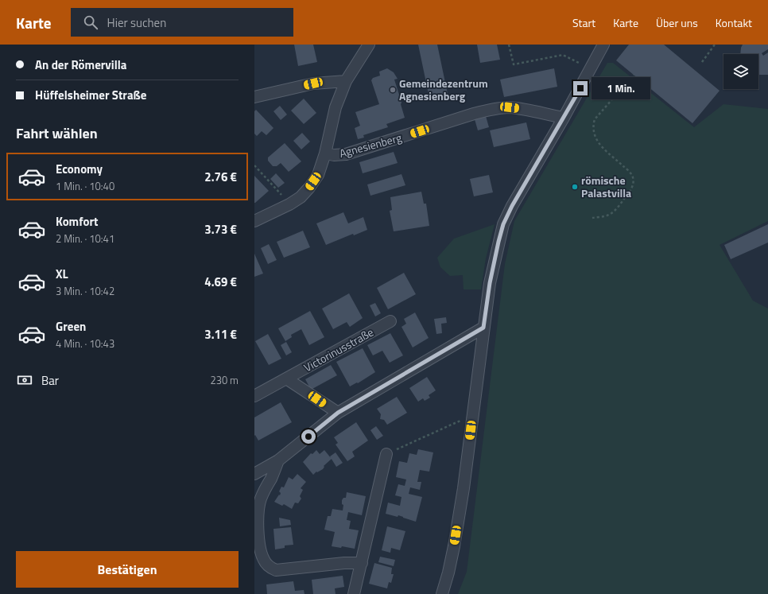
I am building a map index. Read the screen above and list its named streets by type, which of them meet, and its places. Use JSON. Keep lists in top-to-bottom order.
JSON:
{
  "streets": {
    "street": ["Agnesienberg", "Victorinusstraße"]
  },
  "places": ["Gemeindezentrum Agnesienberg", "römische Palastvilla"],
  "page": {
    "header": "Karte",
    "search": "Hier suchen",
    "nav": [
      "Start",
      "Karte",
      "Über uns",
      "Kontakt"
    ],
    "banner": ["An der Römervilla", "Hüffelsheimer Straße"],
    "bubble": "1 Min.",
    "heading": "Fahrt wählen",
    "list": [
      {
        "name": "Economy",
        "note": "1 Min. · 10:40",
        "value": "2.76 €"
      },
      {
        "name": "Komfort",
        "note": "2 Min. · 10:41",
        "value": "3.73 €"
      },
      {
        "name": "XL",
        "note": "3 Min. · 10:42",
        "value": "4.69 €"
      },
      {
        "name": "Green",
        "note": "4 Min. · 10:43",
        "value": "3.11 €"
      }
    ],
    "pay": ["Bar", "230 m"],
    "buttons": "Bestätigen"
  }
}
